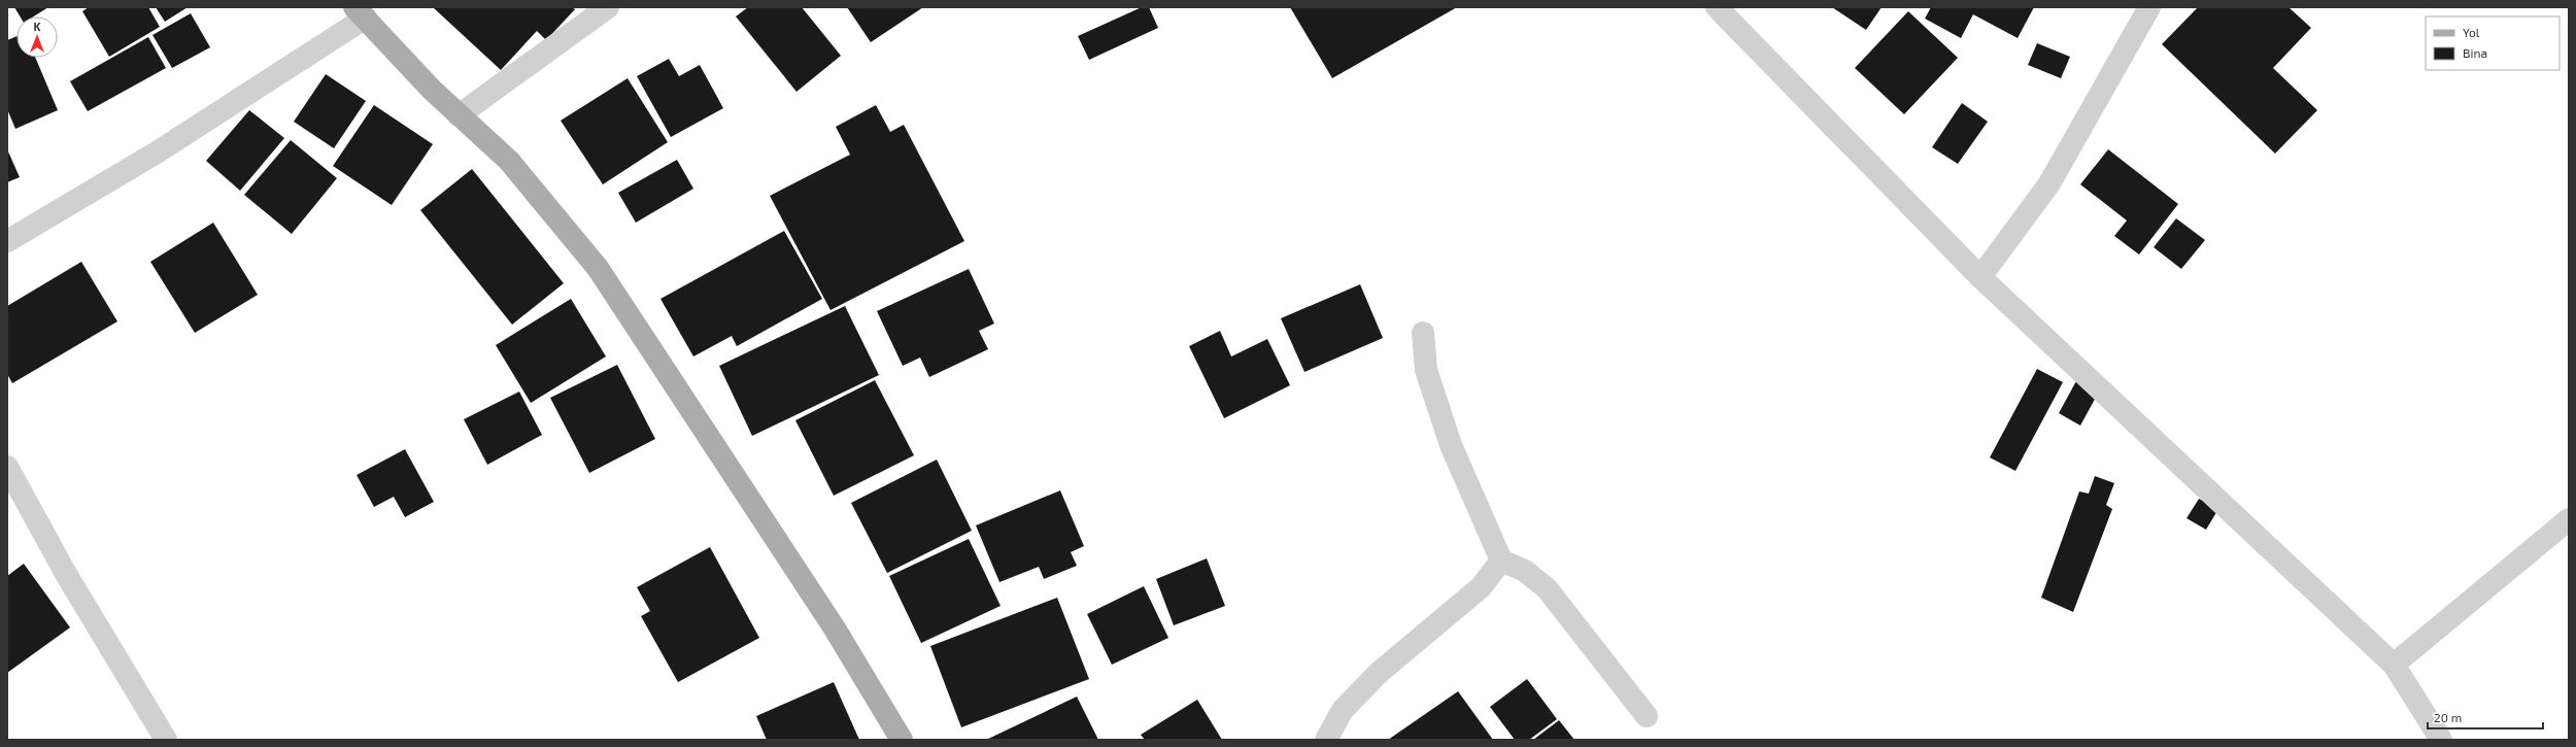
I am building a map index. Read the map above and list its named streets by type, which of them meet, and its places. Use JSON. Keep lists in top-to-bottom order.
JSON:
{
  "legend": ["Yol", "Bina"],
  "scale_bar": "20 m",
  "north": "top"
}
